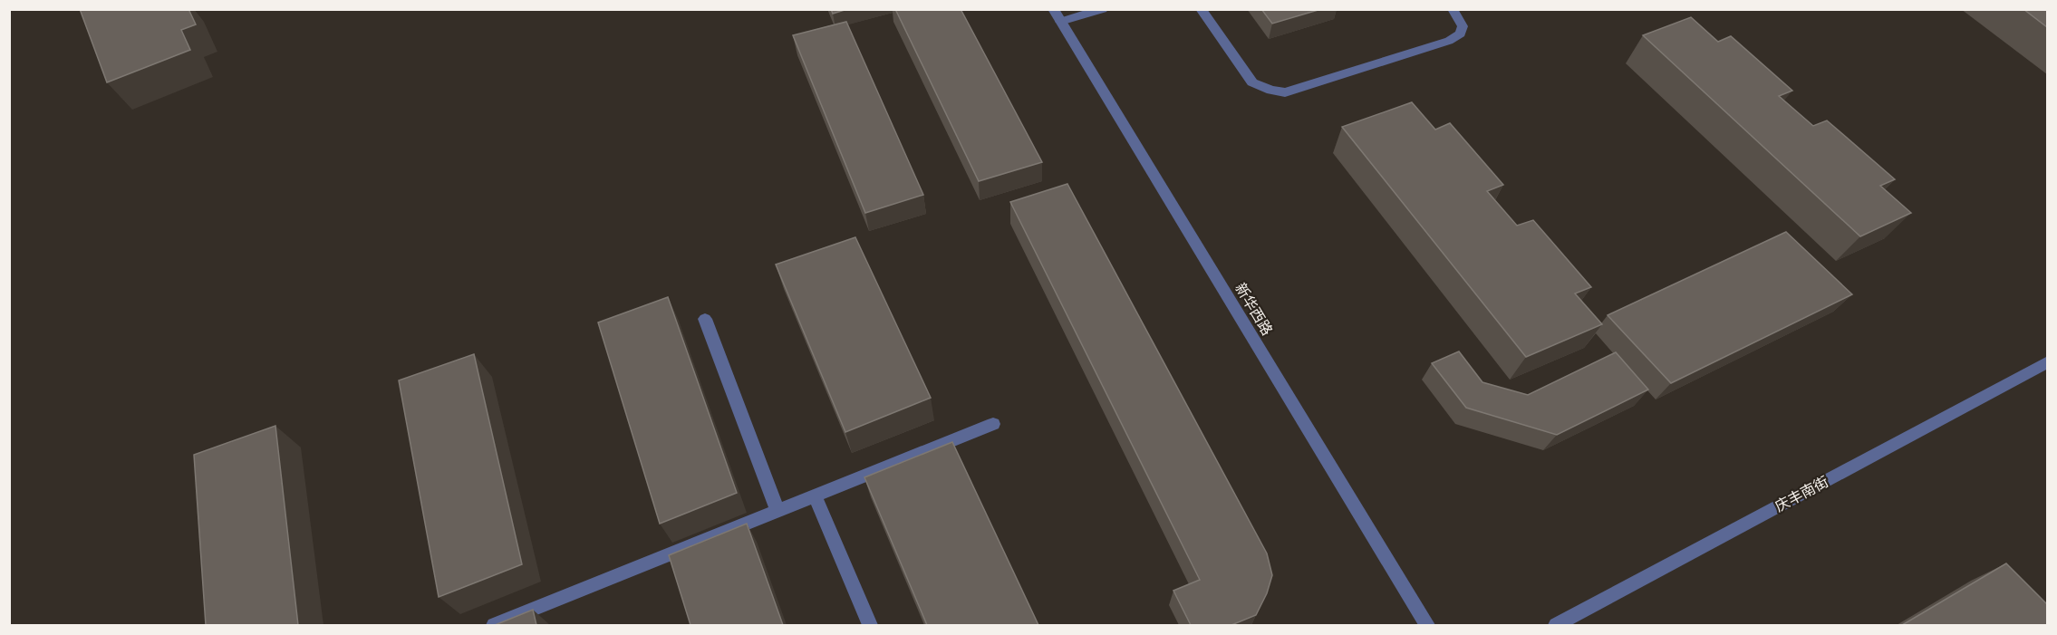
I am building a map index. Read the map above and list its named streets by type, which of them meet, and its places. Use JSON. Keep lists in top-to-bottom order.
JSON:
{
  "streets": {
    "street": ["新华西路", "庆丰南街"]
  }
}
